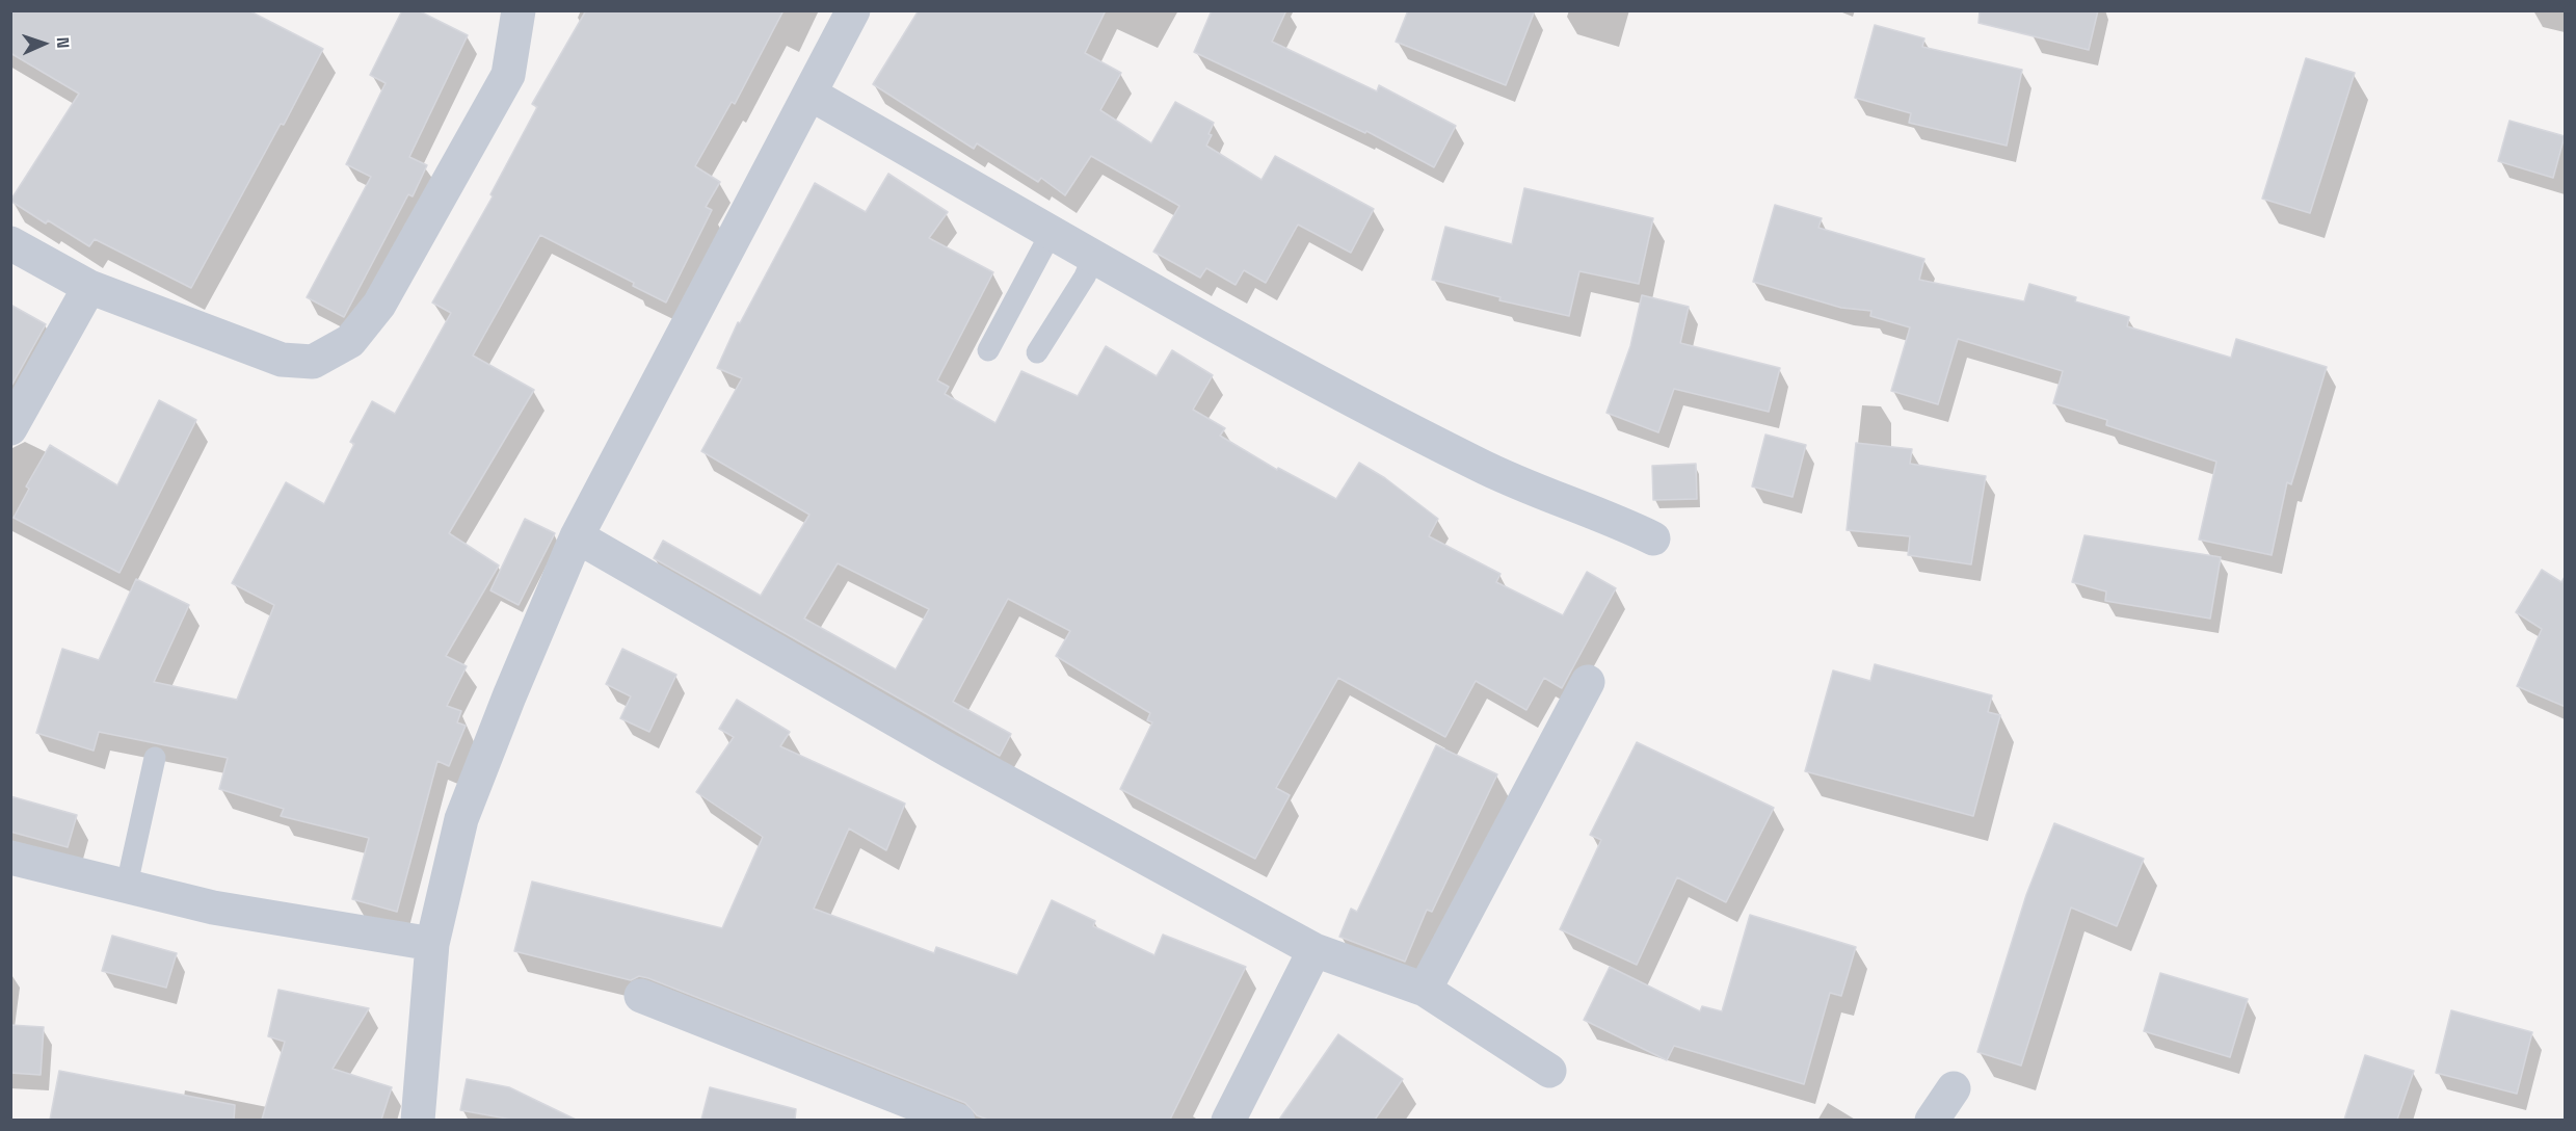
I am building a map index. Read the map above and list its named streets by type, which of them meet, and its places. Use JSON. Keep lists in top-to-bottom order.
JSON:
{
  "north": "right"
}
